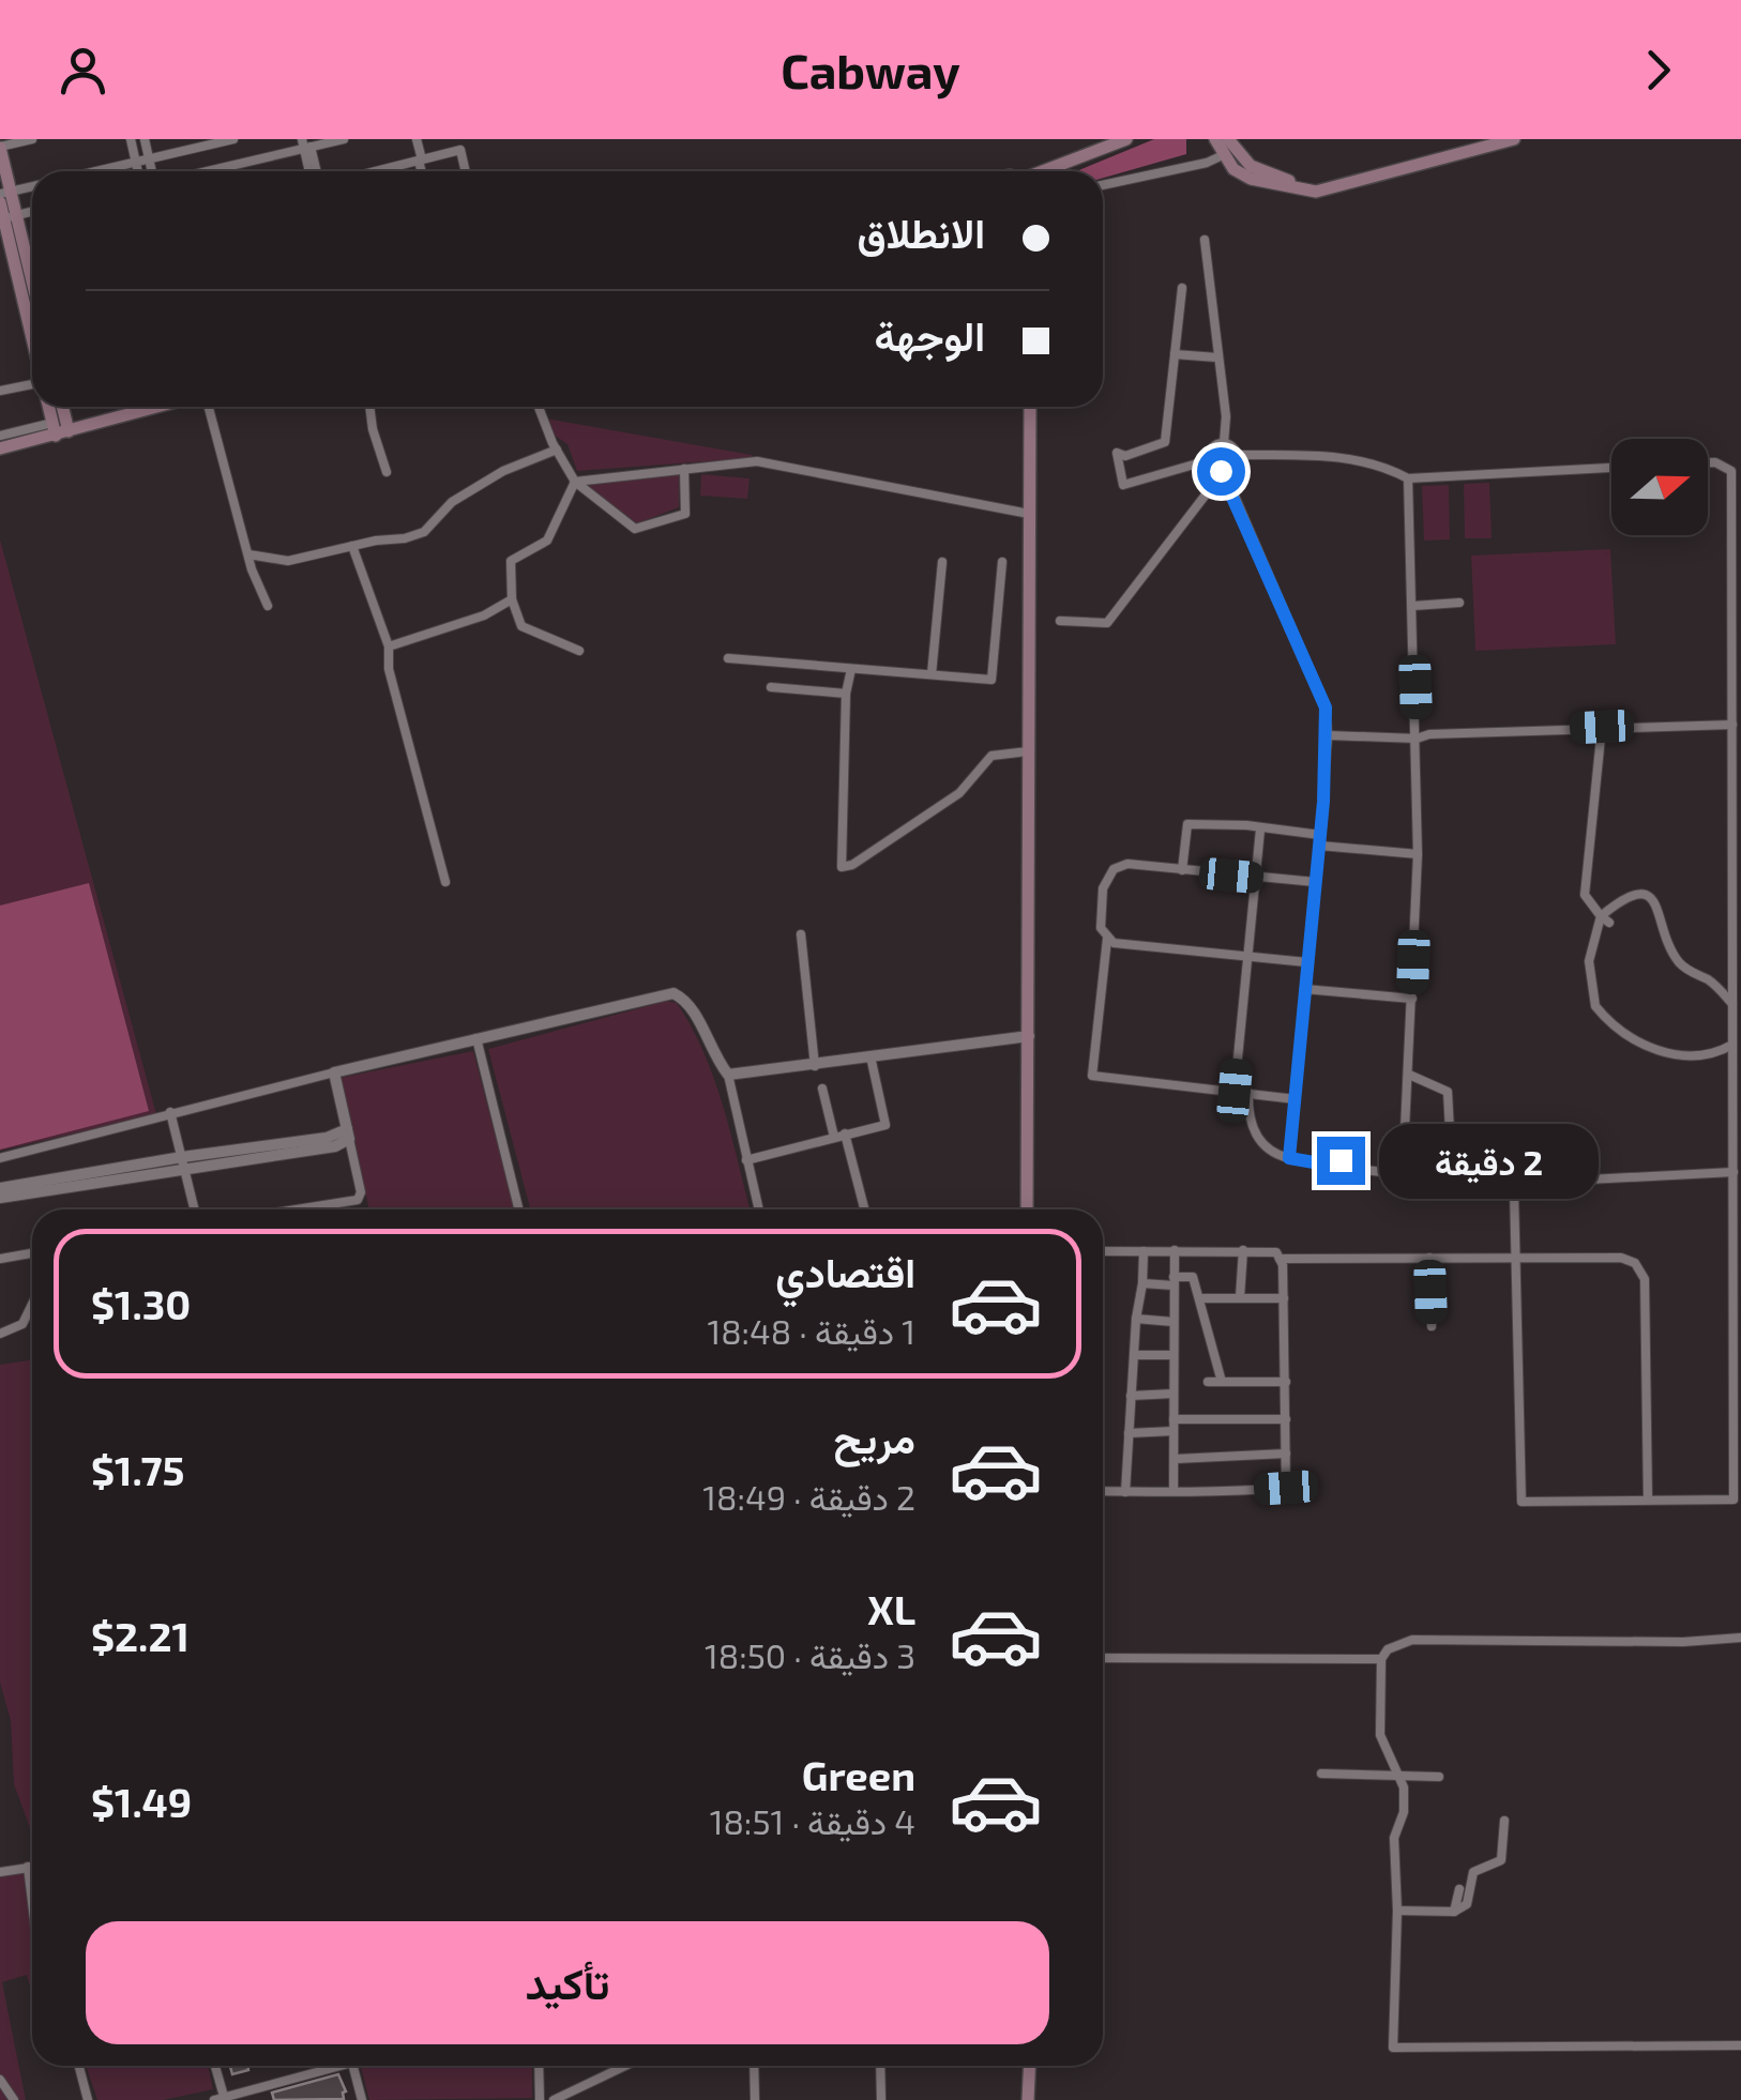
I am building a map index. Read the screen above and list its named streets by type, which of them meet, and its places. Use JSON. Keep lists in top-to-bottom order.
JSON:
{
  "north": "right",
  "page": {
    "header": "Cabway",
    "banner": ["الانطلاق", "الوجهة"],
    "bubble": "2 دقيقة",
    "list": [
      {
        "name": "اقتصادي",
        "note": "1 دقيقة · 18:48",
        "value": "$1.30"
      },
      {
        "name": "مريح",
        "note": "2 دقيقة · 18:49",
        "value": "$1.75"
      },
      {
        "name": "XL",
        "note": "3 دقيقة · 18:50",
        "value": "$2.21"
      },
      {
        "name": "Green",
        "note": "4 دقيقة · 18:51",
        "value": "$1.49"
      }
    ],
    "buttons": "تأكيد"
  }
}
